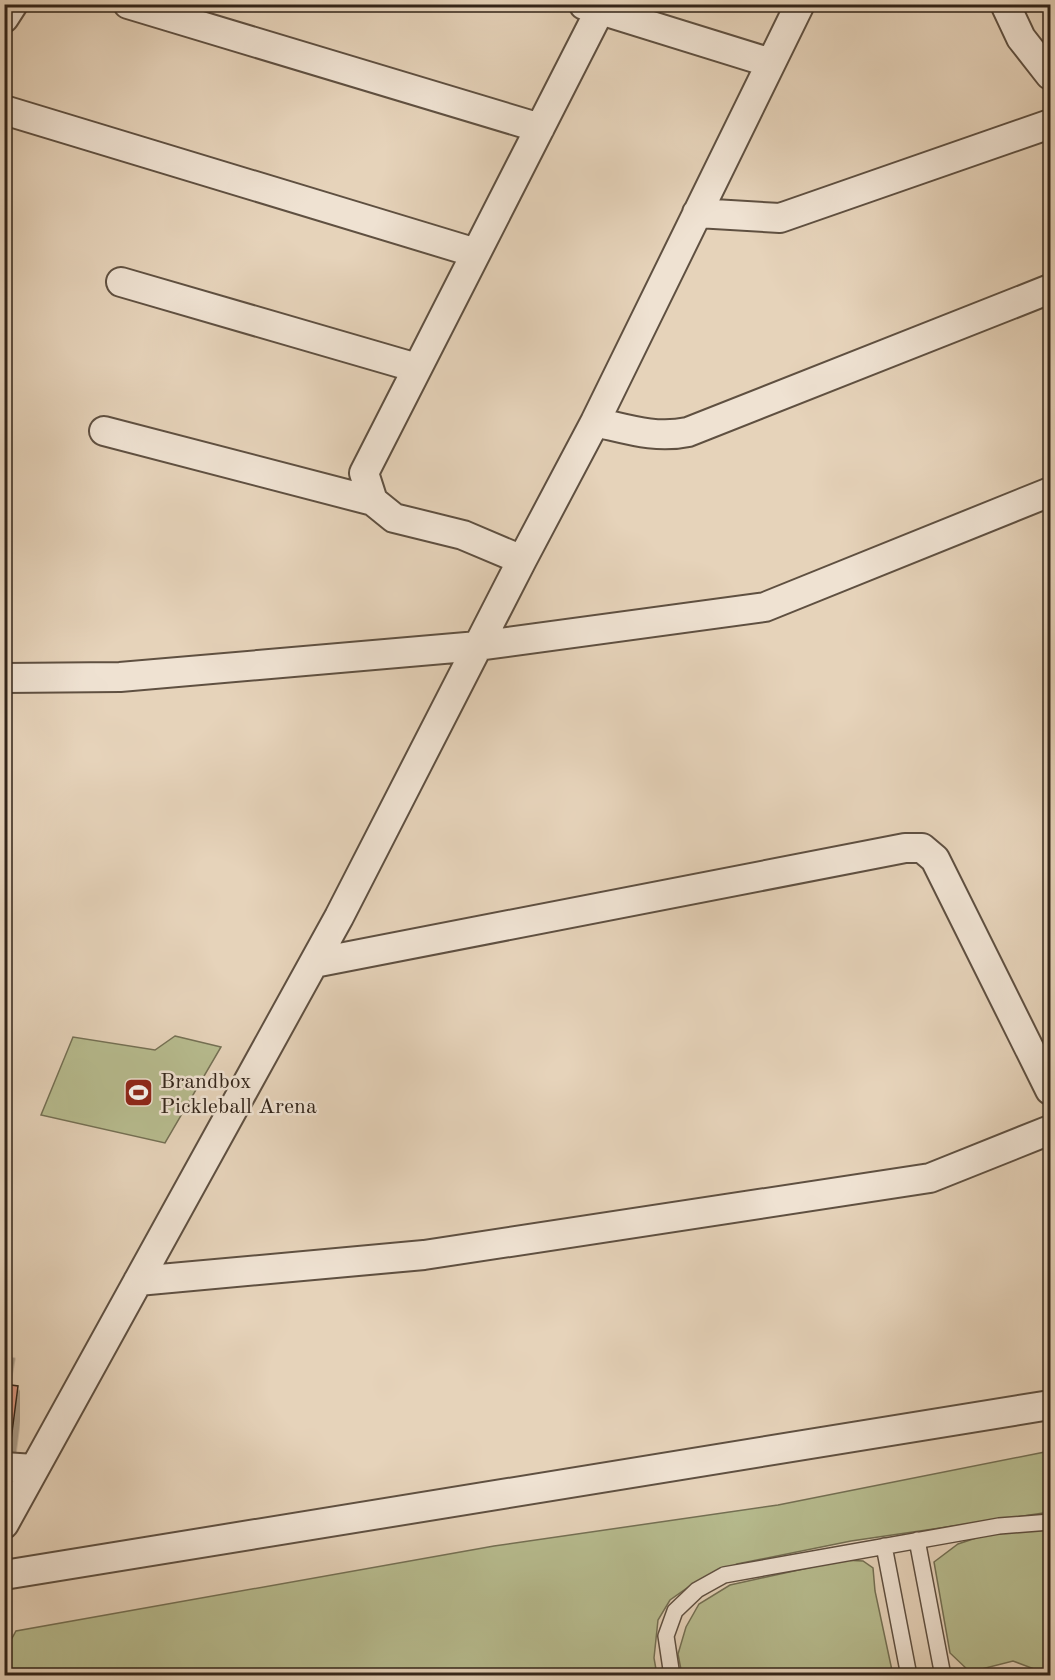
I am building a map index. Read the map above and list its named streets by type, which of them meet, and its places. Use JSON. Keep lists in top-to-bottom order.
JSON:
{
  "places": {
    "sports": ["Brandbox Pickleball Arena"]
  }
}
